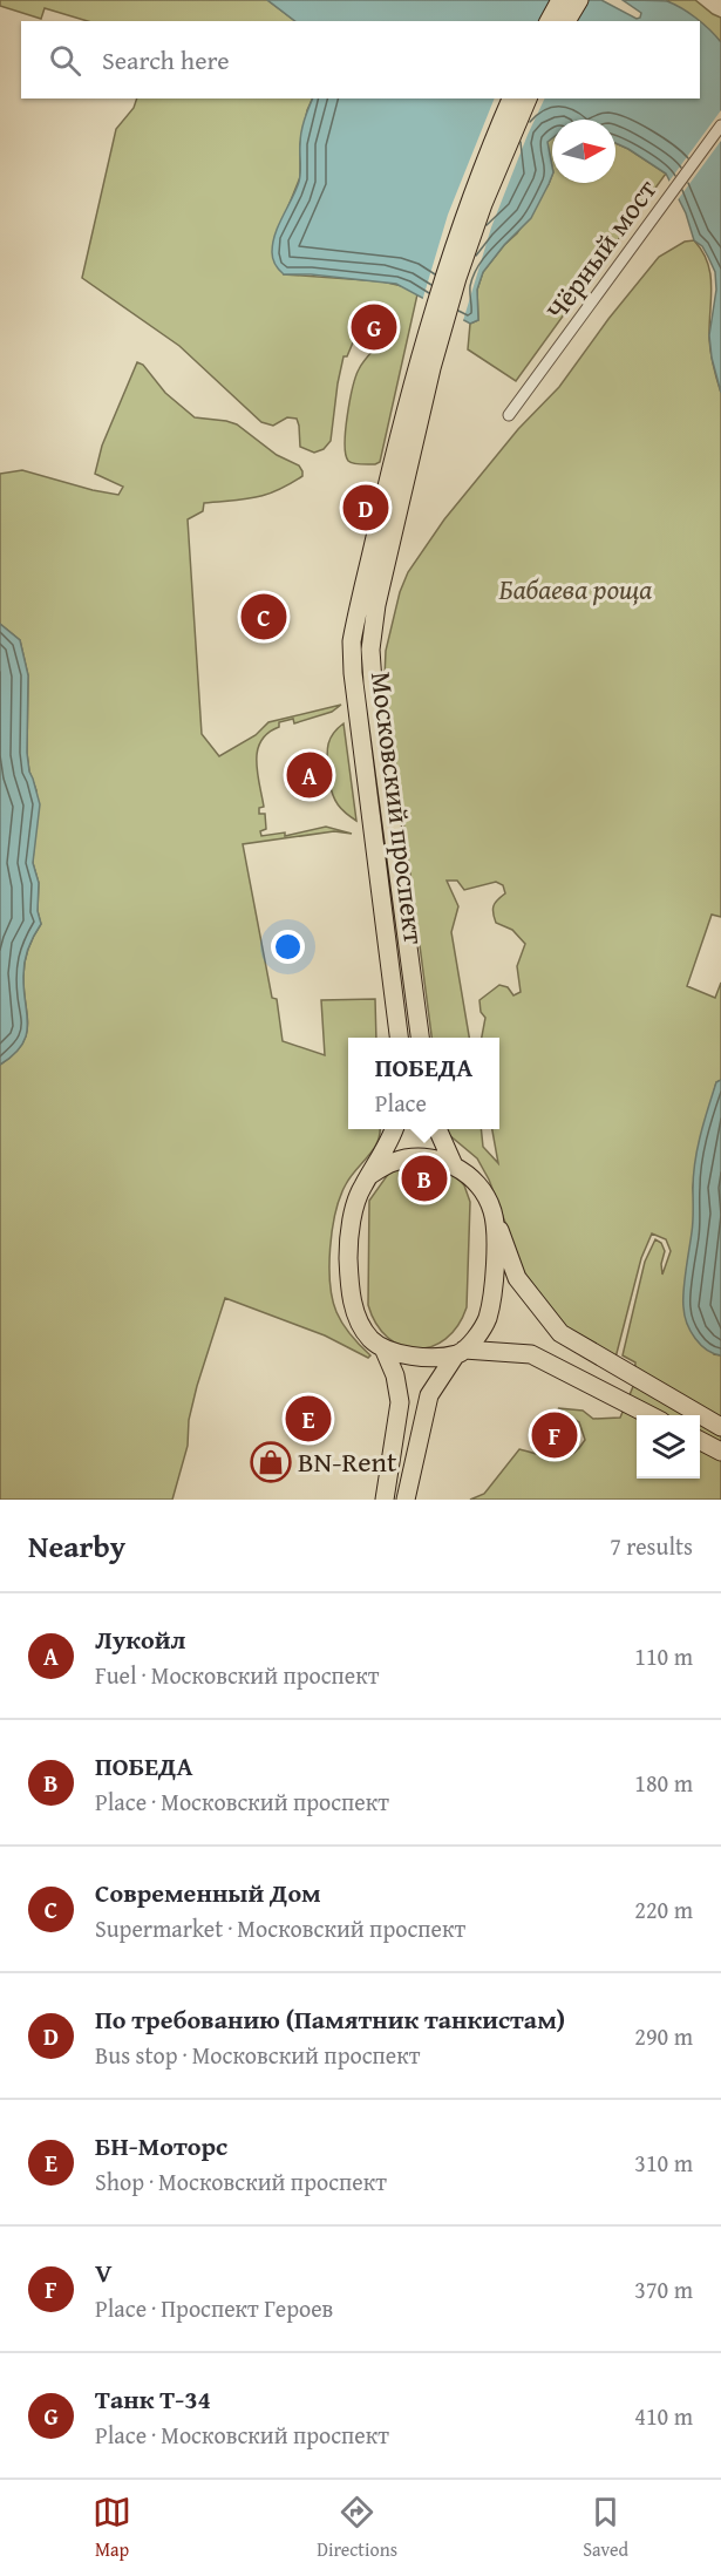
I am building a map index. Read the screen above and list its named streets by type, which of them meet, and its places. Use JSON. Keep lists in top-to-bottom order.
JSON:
{
  "streets": {
    "main road": ["Московский проспект"],
    "street": ["Чёрный мост"]
  },
  "parks": ["Бабаева роща"],
  "places": {
    "shop": ["BN-Rent"]
  },
  "north": "right",
  "page": {
    "search": "Search here",
    "pins": [
      "G",
      "D",
      "C",
      "A",
      "B",
      "E",
      "F"
    ],
    "popup": ["ПОБЕДА", "Place"],
    "heading": ["Nearby", "7 results"],
    "list": [
      {
        "mark": "A",
        "name": "Лукойл",
        "note": "Fuel · Московский проспект",
        "value": "110 m"
      },
      {
        "mark": "B",
        "name": "ПОБЕДА",
        "note": "Place · Московский проспект",
        "value": "180 m"
      },
      {
        "mark": "C",
        "name": "Современный Дом",
        "note": "Supermarket · Московский проспект",
        "value": "220 m"
      },
      {
        "mark": "D",
        "name": "По требованию (Памятник танкистам)",
        "note": "Bus stop · Московский проспект",
        "value": "290 m"
      },
      {
        "mark": "E",
        "name": "БН-Моторс",
        "note": "Shop · Московский проспект",
        "value": "310 m"
      },
      {
        "mark": "F",
        "name": "V",
        "note": "Place · Проспект Героев",
        "value": "370 m"
      },
      {
        "mark": "G",
        "name": "Танк Т-34",
        "note": "Place · Московский проспект",
        "value": "410 m"
      }
    ],
    "nav": ["Map", "Directions", "Saved"]
  }
}
